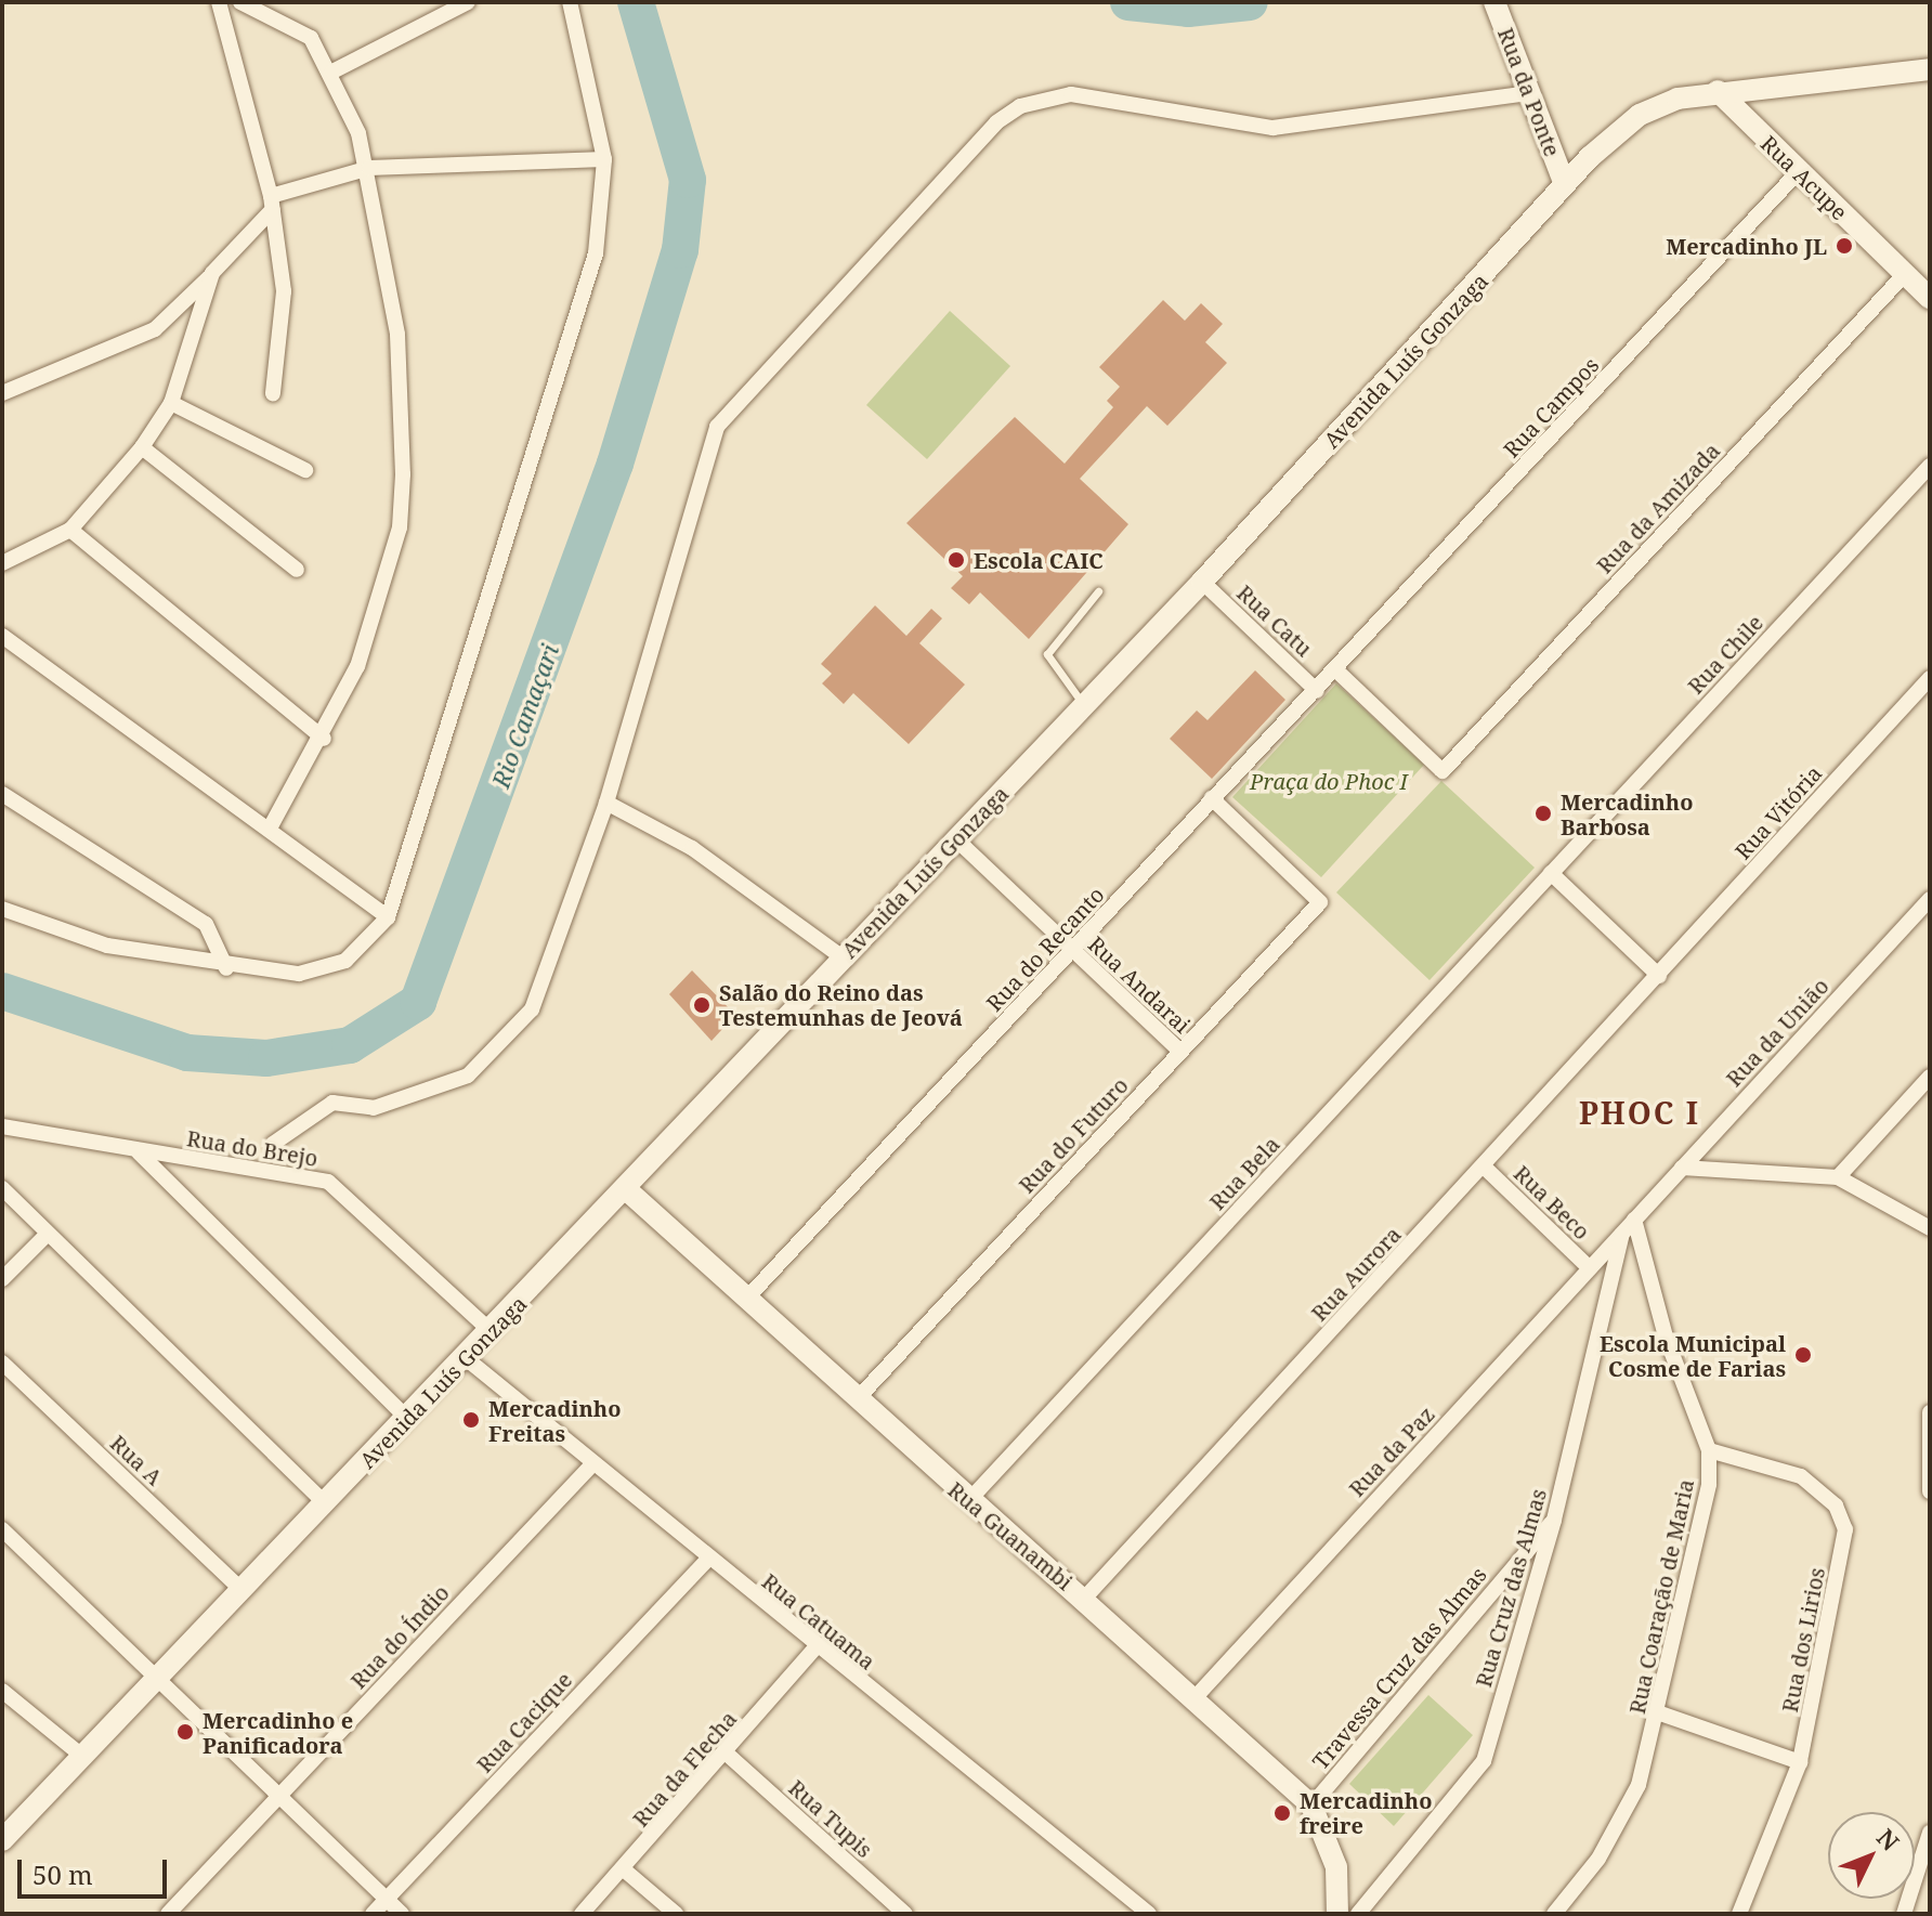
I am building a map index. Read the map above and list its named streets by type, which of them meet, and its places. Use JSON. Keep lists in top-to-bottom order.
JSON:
{
  "streets": {
    "street": [
      "Rua da Ponte",
      "Rua Acupe",
      "Avenida Luís Gonzaga",
      "Rua Campos",
      "Rua da Amizada",
      "Rua Catu",
      "Rua Chile",
      "Rua Vitória",
      "Rua do Recanto",
      "Rua Andarai",
      "Rua da União",
      "Rua do Futuro",
      "Rua do Brejo",
      "Rua Bela",
      "Rua Beco",
      "Rua Aurora",
      "Rua da Paz",
      "Rua A",
      "Rua Guanambi",
      "Rua Cruz das Almas",
      "Rua Coaração de Maria",
      "Rua Catuama",
      "Rua do Índio",
      "Rua dos Lirios",
      "Travessa Cruz das Almas",
      "Rua Cacique",
      "Rua da Flecha",
      "Rua Tupis"
    ]
  },
  "crossings": [
    ["Rua da Ponte", "Avenida Luís Gonzaga"],
    ["Rua Acupe", "Avenida Luís Gonzaga"],
    ["Rua Acupe", "Rua Campos"],
    ["Rua Acupe", "Rua da Amizada"],
    ["Avenida Luís Gonzaga", "Rua Catu"],
    ["Avenida Luís Gonzaga", "Rua Andarai"],
    ["Avenida Luís Gonzaga", "Rua do Brejo"],
    ["Avenida Luís Gonzaga", "Rua A"],
    ["Avenida Luís Gonzaga", "Rua Guanambi"],
    ["Avenida Luís Gonzaga", "Rua Catuama"],
    ["Rua Campos", "Rua da Amizada"],
    ["Rua Campos", "Rua do Recanto"],
    ["Rua da Amizada", "Rua do Recanto"],
    ["Rua Catu", "Rua do Recanto"],
    ["Rua Chile", "Rua Bela"],
    ["Rua Vitória", "Rua Aurora"],
    ["Rua do Recanto", "Rua Andarai"],
    ["Rua do Recanto", "Rua do Futuro"],
    ["Rua do Recanto", "Rua Guanambi"],
    ["Rua Andarai", "Rua do Futuro"],
    ["Rua da União", "Rua da Paz"],
    ["Rua da União", "Rua Cruz das Almas"],
    ["Rua da União", "Rua Coaração de Maria"],
    ["Rua do Futuro", "Rua Guanambi"],
    ["Rua Bela", "Rua Guanambi"],
    ["Rua Beco", "Rua Aurora"],
    ["Rua Beco", "Rua da Paz"],
    ["Rua Aurora", "Rua Guanambi"],
    ["Rua da Paz", "Rua Guanambi"],
    ["Rua da Paz", "Rua Cruz das Almas"],
    ["Rua Guanambi", "Travessa Cruz das Almas"],
    ["Rua Cruz das Almas", "Travessa Cruz das Almas"],
    ["Rua Coaração de Maria", "Rua dos Lirios"],
    ["Rua Catuama", "Rua do Índio"],
    ["Rua Catuama", "Rua Cacique"],
    ["Rua Catuama", "Rua da Flecha"],
    ["Rua da Flecha", "Rua Tupis"]
  ],
  "districts": ["PHOC I"],
  "water": ["Rio Camaçari"],
  "parks": ["Praça do Phoc I"],
  "places": [
    "Mercadinho JL",
    "Escola CAIC",
    "Mercadinho Barbosa",
    "Salão do Reino das Testemunhas de Jeová",
    "Escola Municipal Cosme de Farias",
    "Mercadinho Freitas",
    "Mercadinho e Panificadora",
    "Mercadinho freire"
  ],
  "scale_bar": "50 m",
  "north": "top right"
}
